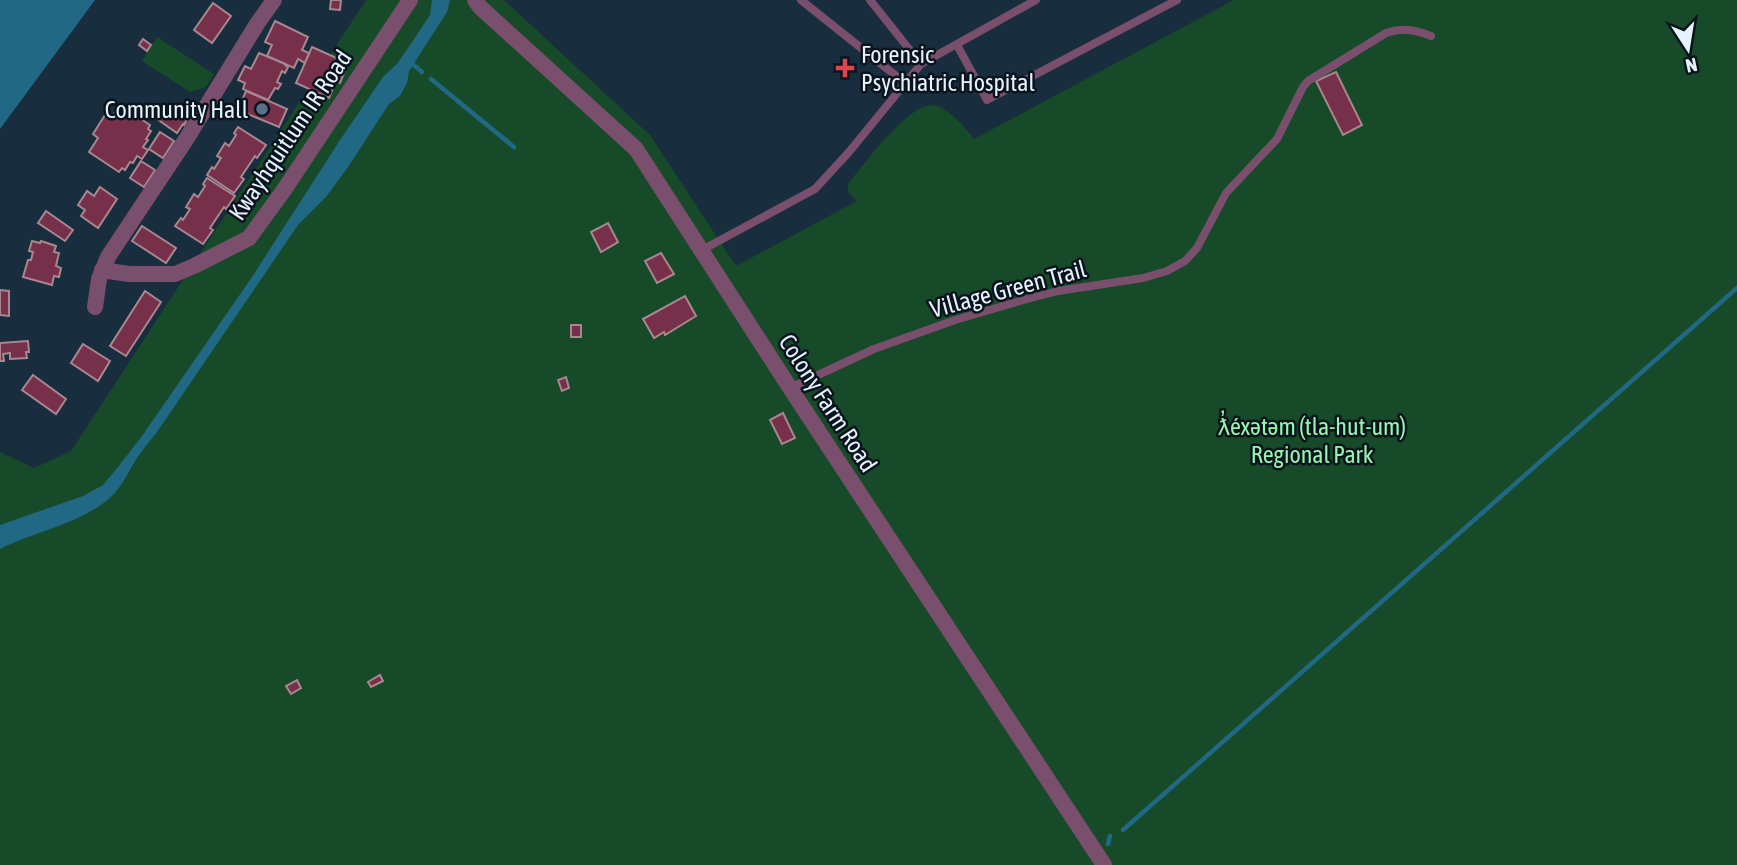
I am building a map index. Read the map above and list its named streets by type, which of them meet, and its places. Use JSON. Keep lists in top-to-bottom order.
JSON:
{
  "streets": {
    "street": ["Kwayhquitlum IR Road", "Colony Farm Road"],
    "lane": ["Village Green Trail"]
  },
  "crossings": [
    ["Village Green Trail", "Colony Farm Road"]
  ],
  "parks": ["ƛ̓éxətəm (tla-hut-um) Regional Park"],
  "places": {
    "health": ["Forensic Psychiatric Hospital"],
    "other": ["Community Hall"]
  },
  "north": "bottom"
}
